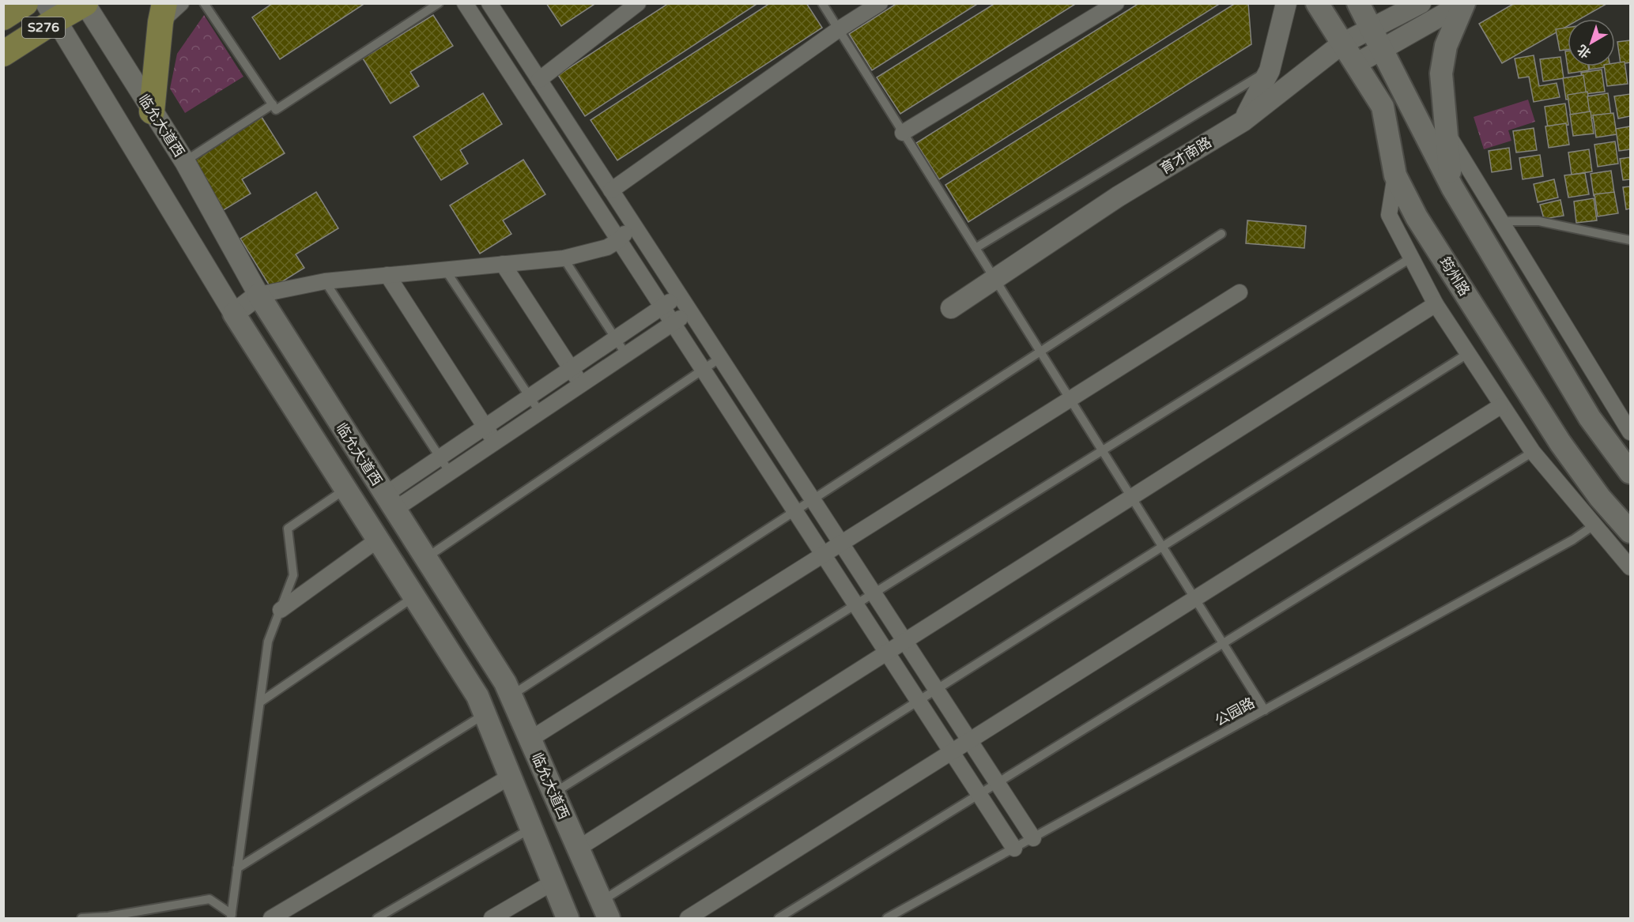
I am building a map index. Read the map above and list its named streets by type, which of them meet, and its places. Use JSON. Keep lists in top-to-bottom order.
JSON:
{
  "streets": {
    "main road": ["S276", "临允大道西", "筠州路"],
    "street": ["育才南路"],
    "lane": ["公园路"]
  },
  "crossings": [
    ["S276", "临允大道西"],
    ["育才南路", "筠州路"]
  ],
  "north": "bottom left"
}
